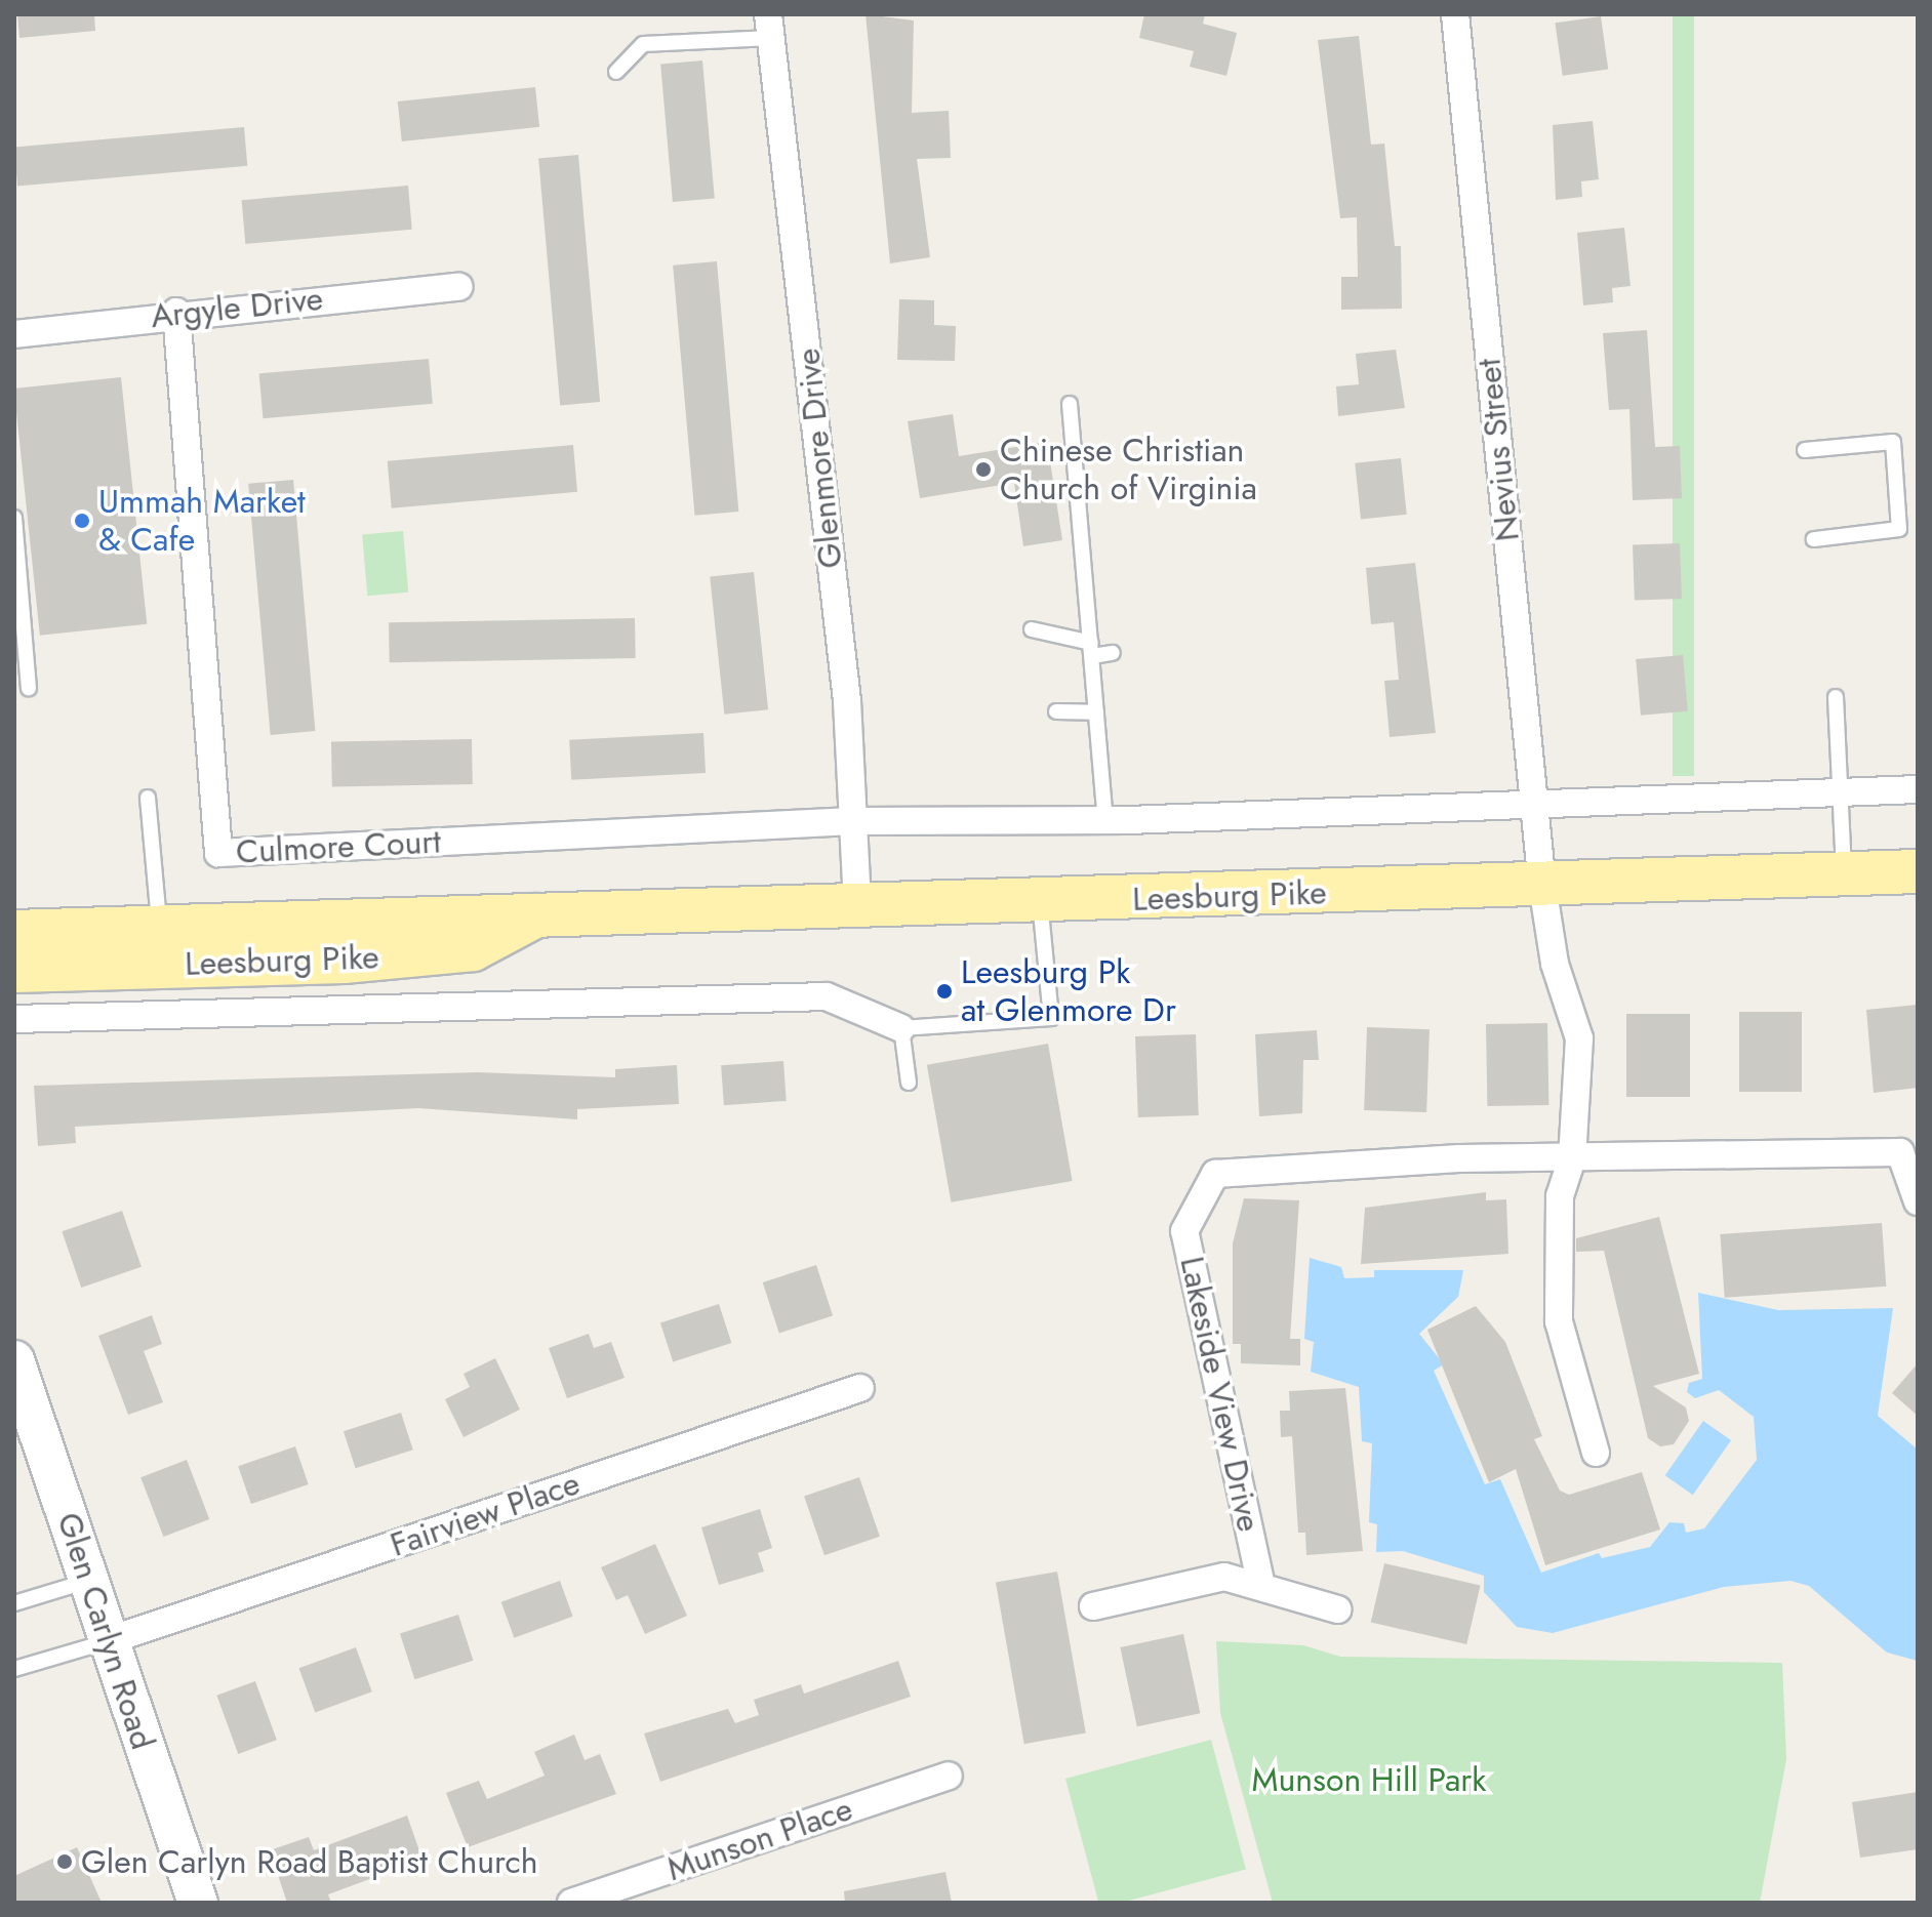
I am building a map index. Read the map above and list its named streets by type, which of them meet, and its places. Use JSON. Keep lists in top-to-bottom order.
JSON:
{
  "streets": {
    "main road": ["Leesburg Pike"],
    "street": [
      "Argyle Drive",
      "Nevius Street",
      "Glenmore Drive",
      "Culmore Court",
      "Lakeside View Drive",
      "Fairview Place",
      "Glen Carlyn Road",
      "Munson Place"
    ]
  },
  "crossings": [
    ["Argyle Drive", "Culmore Court"],
    ["Nevius Street", "Leesburg Pike"],
    ["Glenmore Drive", "Culmore Court"],
    ["Glenmore Drive", "Leesburg Pike"],
    ["Fairview Place", "Glen Carlyn Road"]
  ],
  "parks": ["Munson Hill Park"],
  "places": [
    "Chinese Christian Church of Virginia",
    "Ummah Market & Cafe",
    "Leesburg Pk at Glenmore Dr",
    "Glen Carlyn Road Baptist Church"
  ]
}
